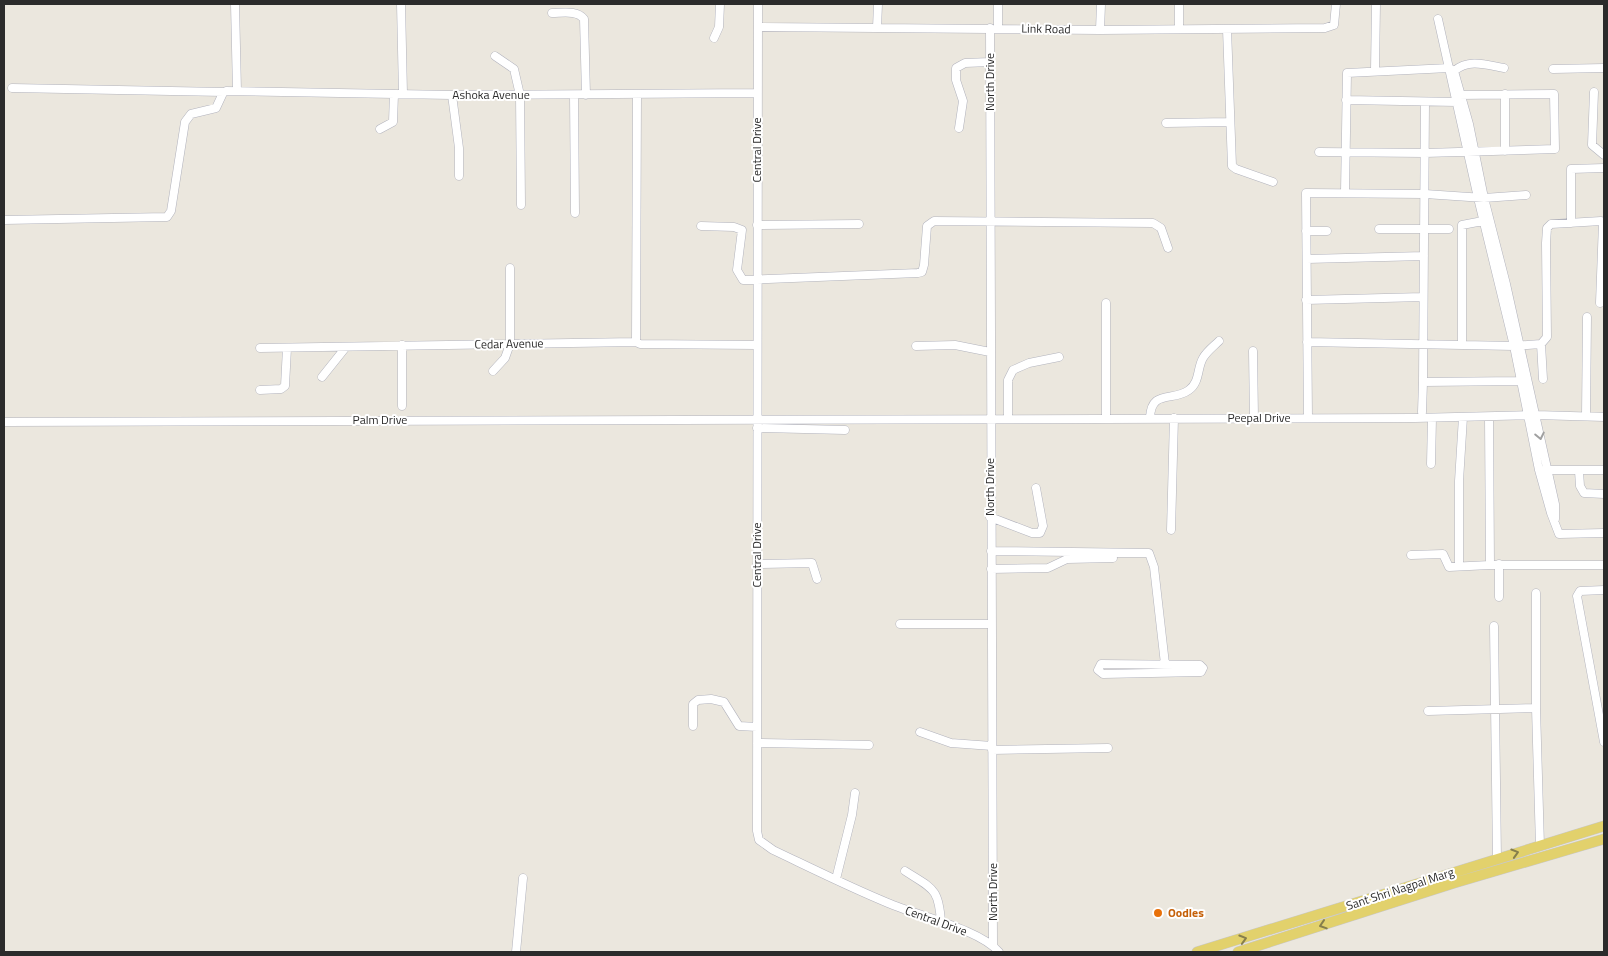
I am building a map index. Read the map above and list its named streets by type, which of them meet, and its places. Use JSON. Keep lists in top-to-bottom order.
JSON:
{
  "streets": {
    "main road": ["Sant Shri Nagpal Marg"],
    "street": [
      "Link Road",
      "North Drive",
      "Ashoka Avenue",
      "Central Drive",
      "Cedar Avenue",
      "Peepal Drive",
      "Palm Drive"
    ]
  },
  "crossings": [
    ["Link Road", "North Drive"],
    ["Link Road", "Central Drive"],
    ["North Drive", "Central Drive"],
    ["North Drive", "Peepal Drive"],
    ["North Drive", "Palm Drive"],
    ["Ashoka Avenue", "Central Drive"],
    ["Central Drive", "Cedar Avenue"],
    ["Central Drive", "Palm Drive"],
    ["Peepal Drive", "Palm Drive"]
  ],
  "places": ["Oodles"]
}
